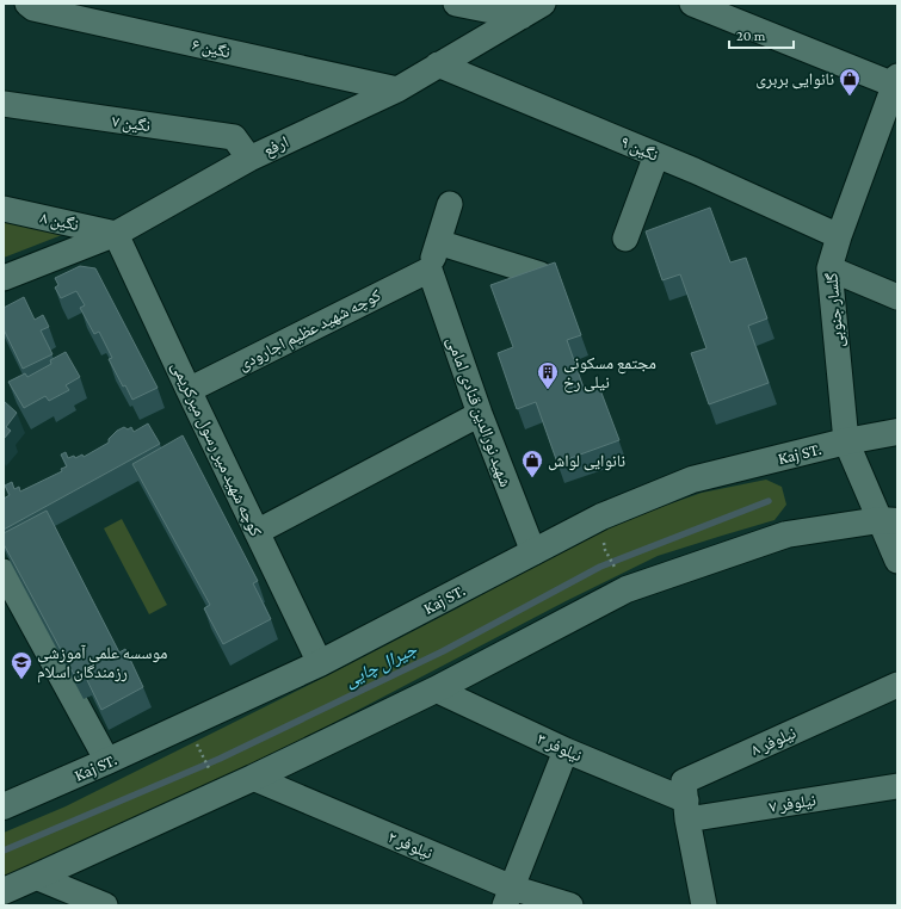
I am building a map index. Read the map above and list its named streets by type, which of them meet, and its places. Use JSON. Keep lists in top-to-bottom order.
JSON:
{
  "streets": {
    "main road": ["Kaj ST."],
    "street": [
      "نگین ۶",
      "نگین ۷",
      "ارفع",
      "نگین ۹",
      "نگین ۸",
      "گلسار جنوبی",
      "کوچه شهید عظیم اجارودی",
      "شهید نورالدین قنادی امامی",
      "کوچه شهید میر رسول میرکریمی",
      "نیلوفر ۸",
      "نیلوفر ۳",
      "نیلوفر ۷",
      "نیلوفر ۲"
    ]
  },
  "crossings": [
    ["نگین ۶", "ارفع"],
    ["نگین ۷", "ارفع"],
    ["ارفع", "نگین ۹"],
    ["ارفع", "نگین ۸"],
    ["ارفع", "کوچه شهید میر رسول میرکریمی"],
    ["نگین ۹", "گلسار جنوبی"],
    ["نگین ۸", "کوچه شهید میر رسول میرکریمی"],
    ["گلسار جنوبی", "Kaj ST."],
    ["کوچه شهید عظیم اجارودی", "شهید نورالدین قنادی امامی"],
    ["کوچه شهید عظیم اجارودی", "کوچه شهید میر رسول میرکریمی"],
    ["شهید نورالدین قنادی امامی", "Kaj ST."],
    ["کوچه شهید میر رسول میرکریمی", "Kaj ST."],
    ["نیلوفر ۸", "نیلوفر ۳"],
    ["نیلوفر ۸", "نیلوفر ۷"],
    ["نیلوفر ۳", "نیلوفر ۷"]
  ],
  "water": ["جیرال چایی"],
  "places": {
    "shop": ["نانوایی بربری", "نانوایی لواش"],
    "building": ["مجتمع مسکونی نیلی رخ"],
    "school or university": ["موسسه علمی آموزشی رزمندگان اسلام"]
  },
  "scale_bar": "20 m"
}
